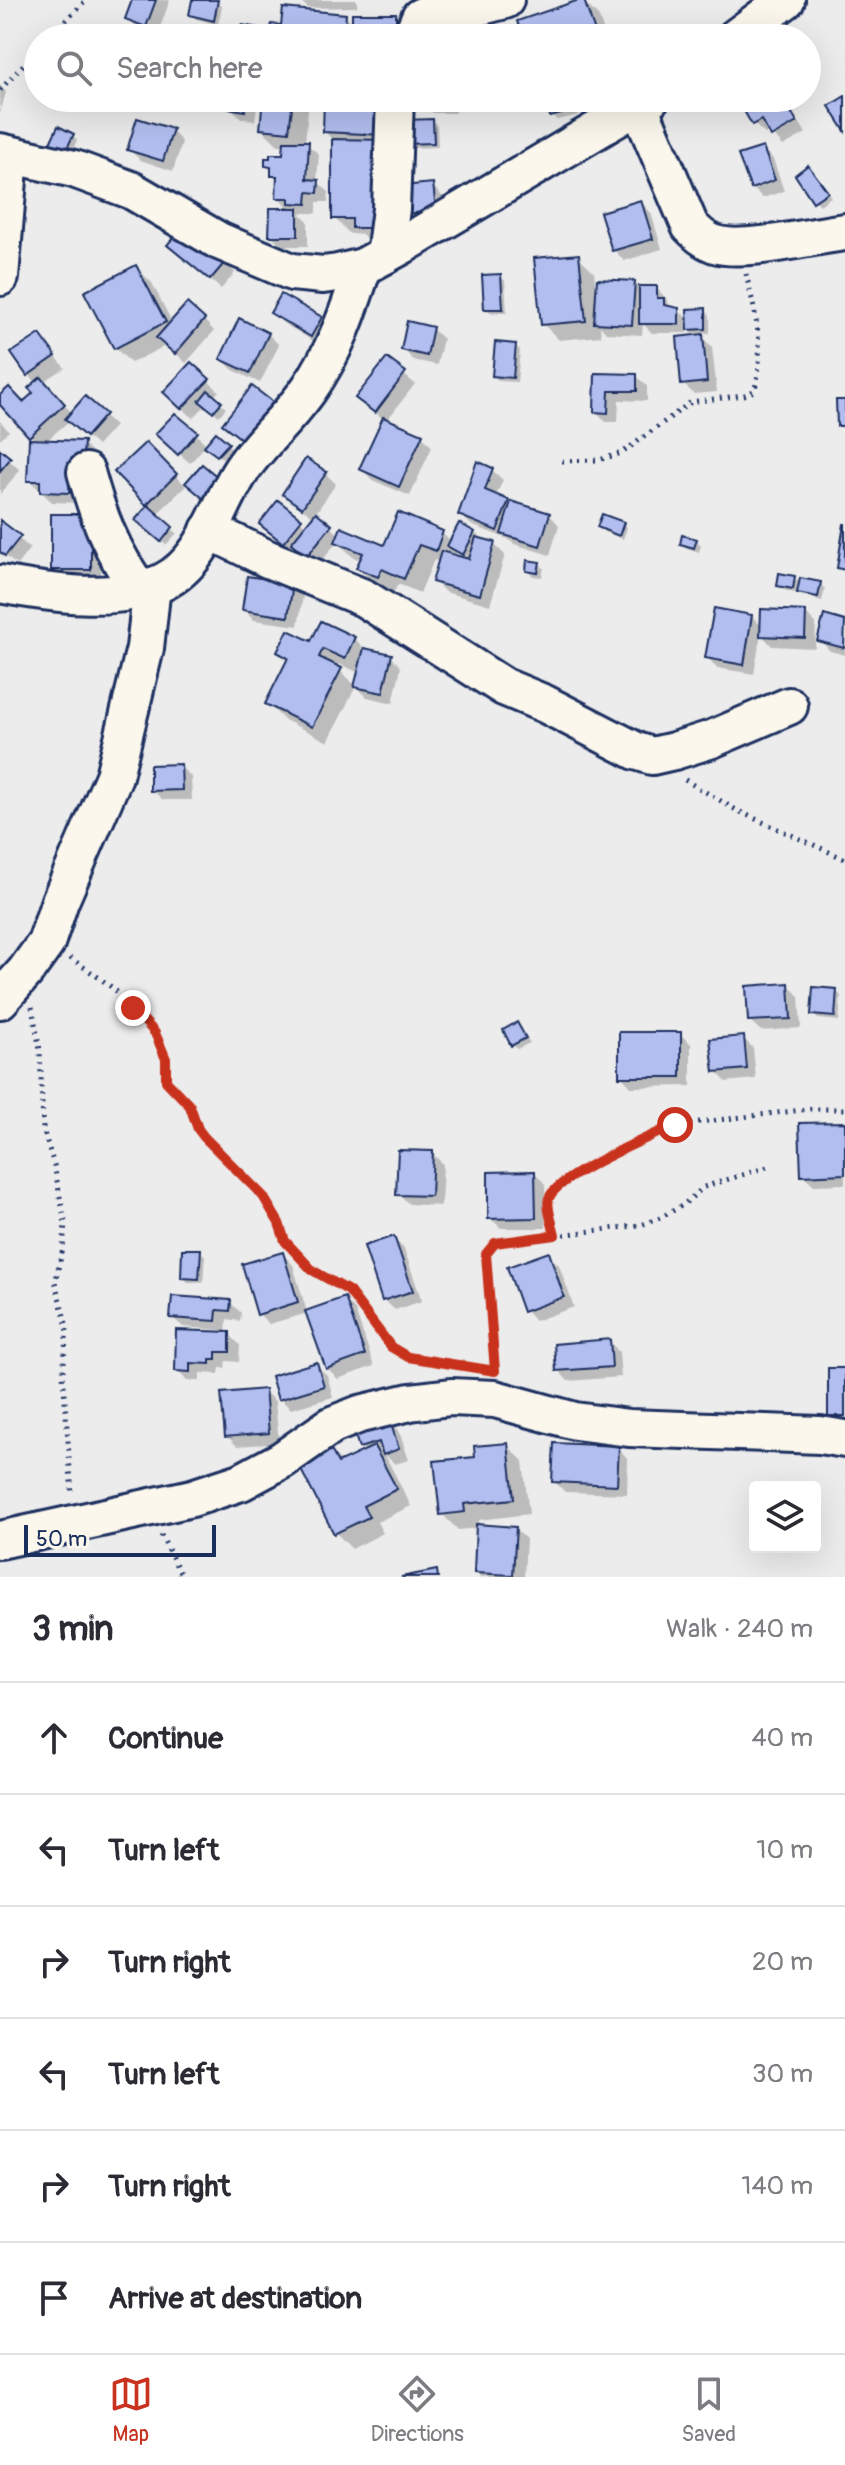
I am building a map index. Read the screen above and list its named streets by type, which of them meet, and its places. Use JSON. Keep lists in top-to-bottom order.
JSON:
{
  "scale_bar": "50 m",
  "page": {
    "search": "Search here",
    "scale": "50 m",
    "heading": ["3 min", "Walk · 240 m"],
    "list": [
      ["Continue", "40 m"],
      ["Turn left", "10 m"],
      ["Turn right", "20 m"],
      ["Turn left", "30 m"],
      ["Turn right", "140 m"],
      "Arrive at destination"
    ],
    "nav": ["Map", "Directions", "Saved"]
  }
}
